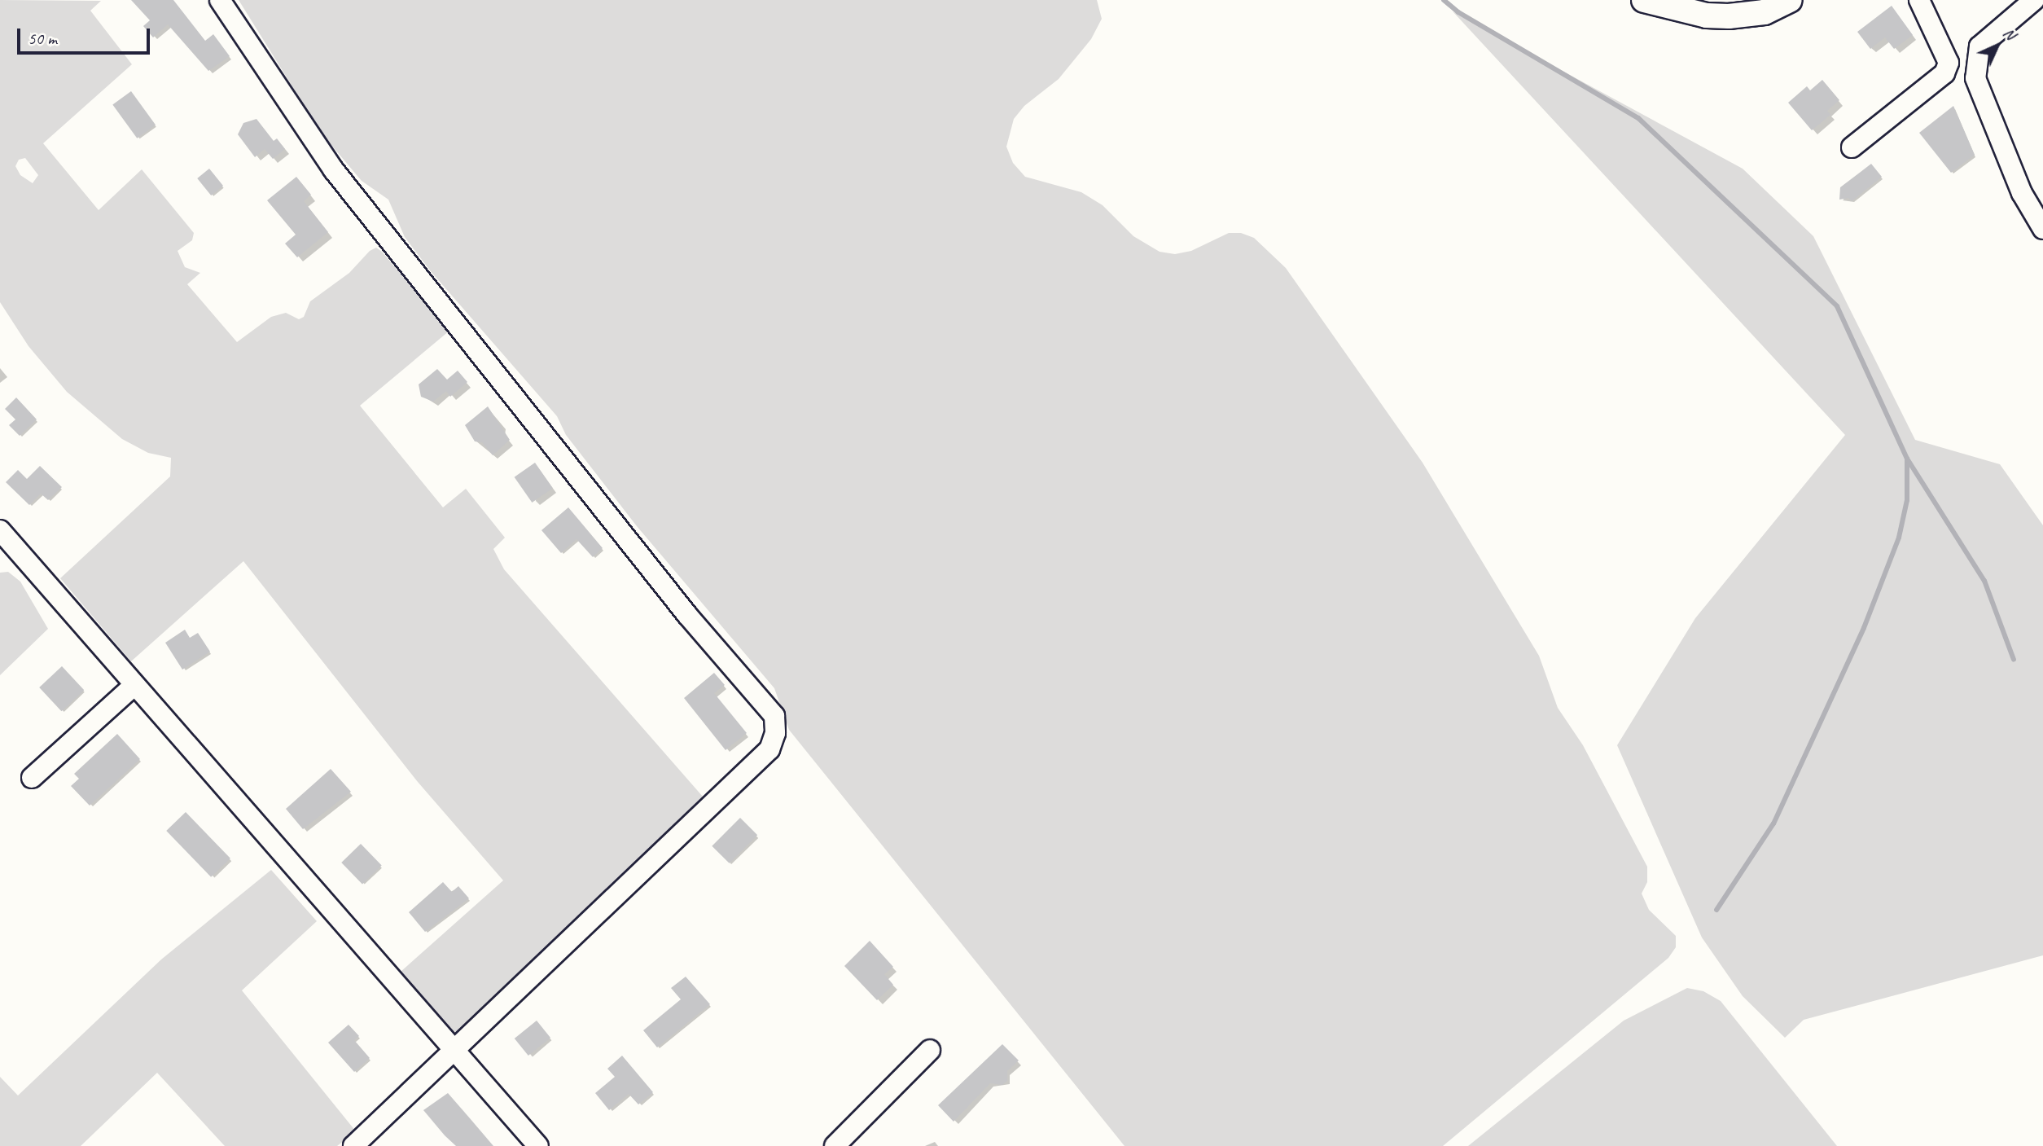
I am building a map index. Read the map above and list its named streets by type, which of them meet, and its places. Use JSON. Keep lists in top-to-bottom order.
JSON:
{
  "scale_bar": "50 m",
  "north": "top right"
}
